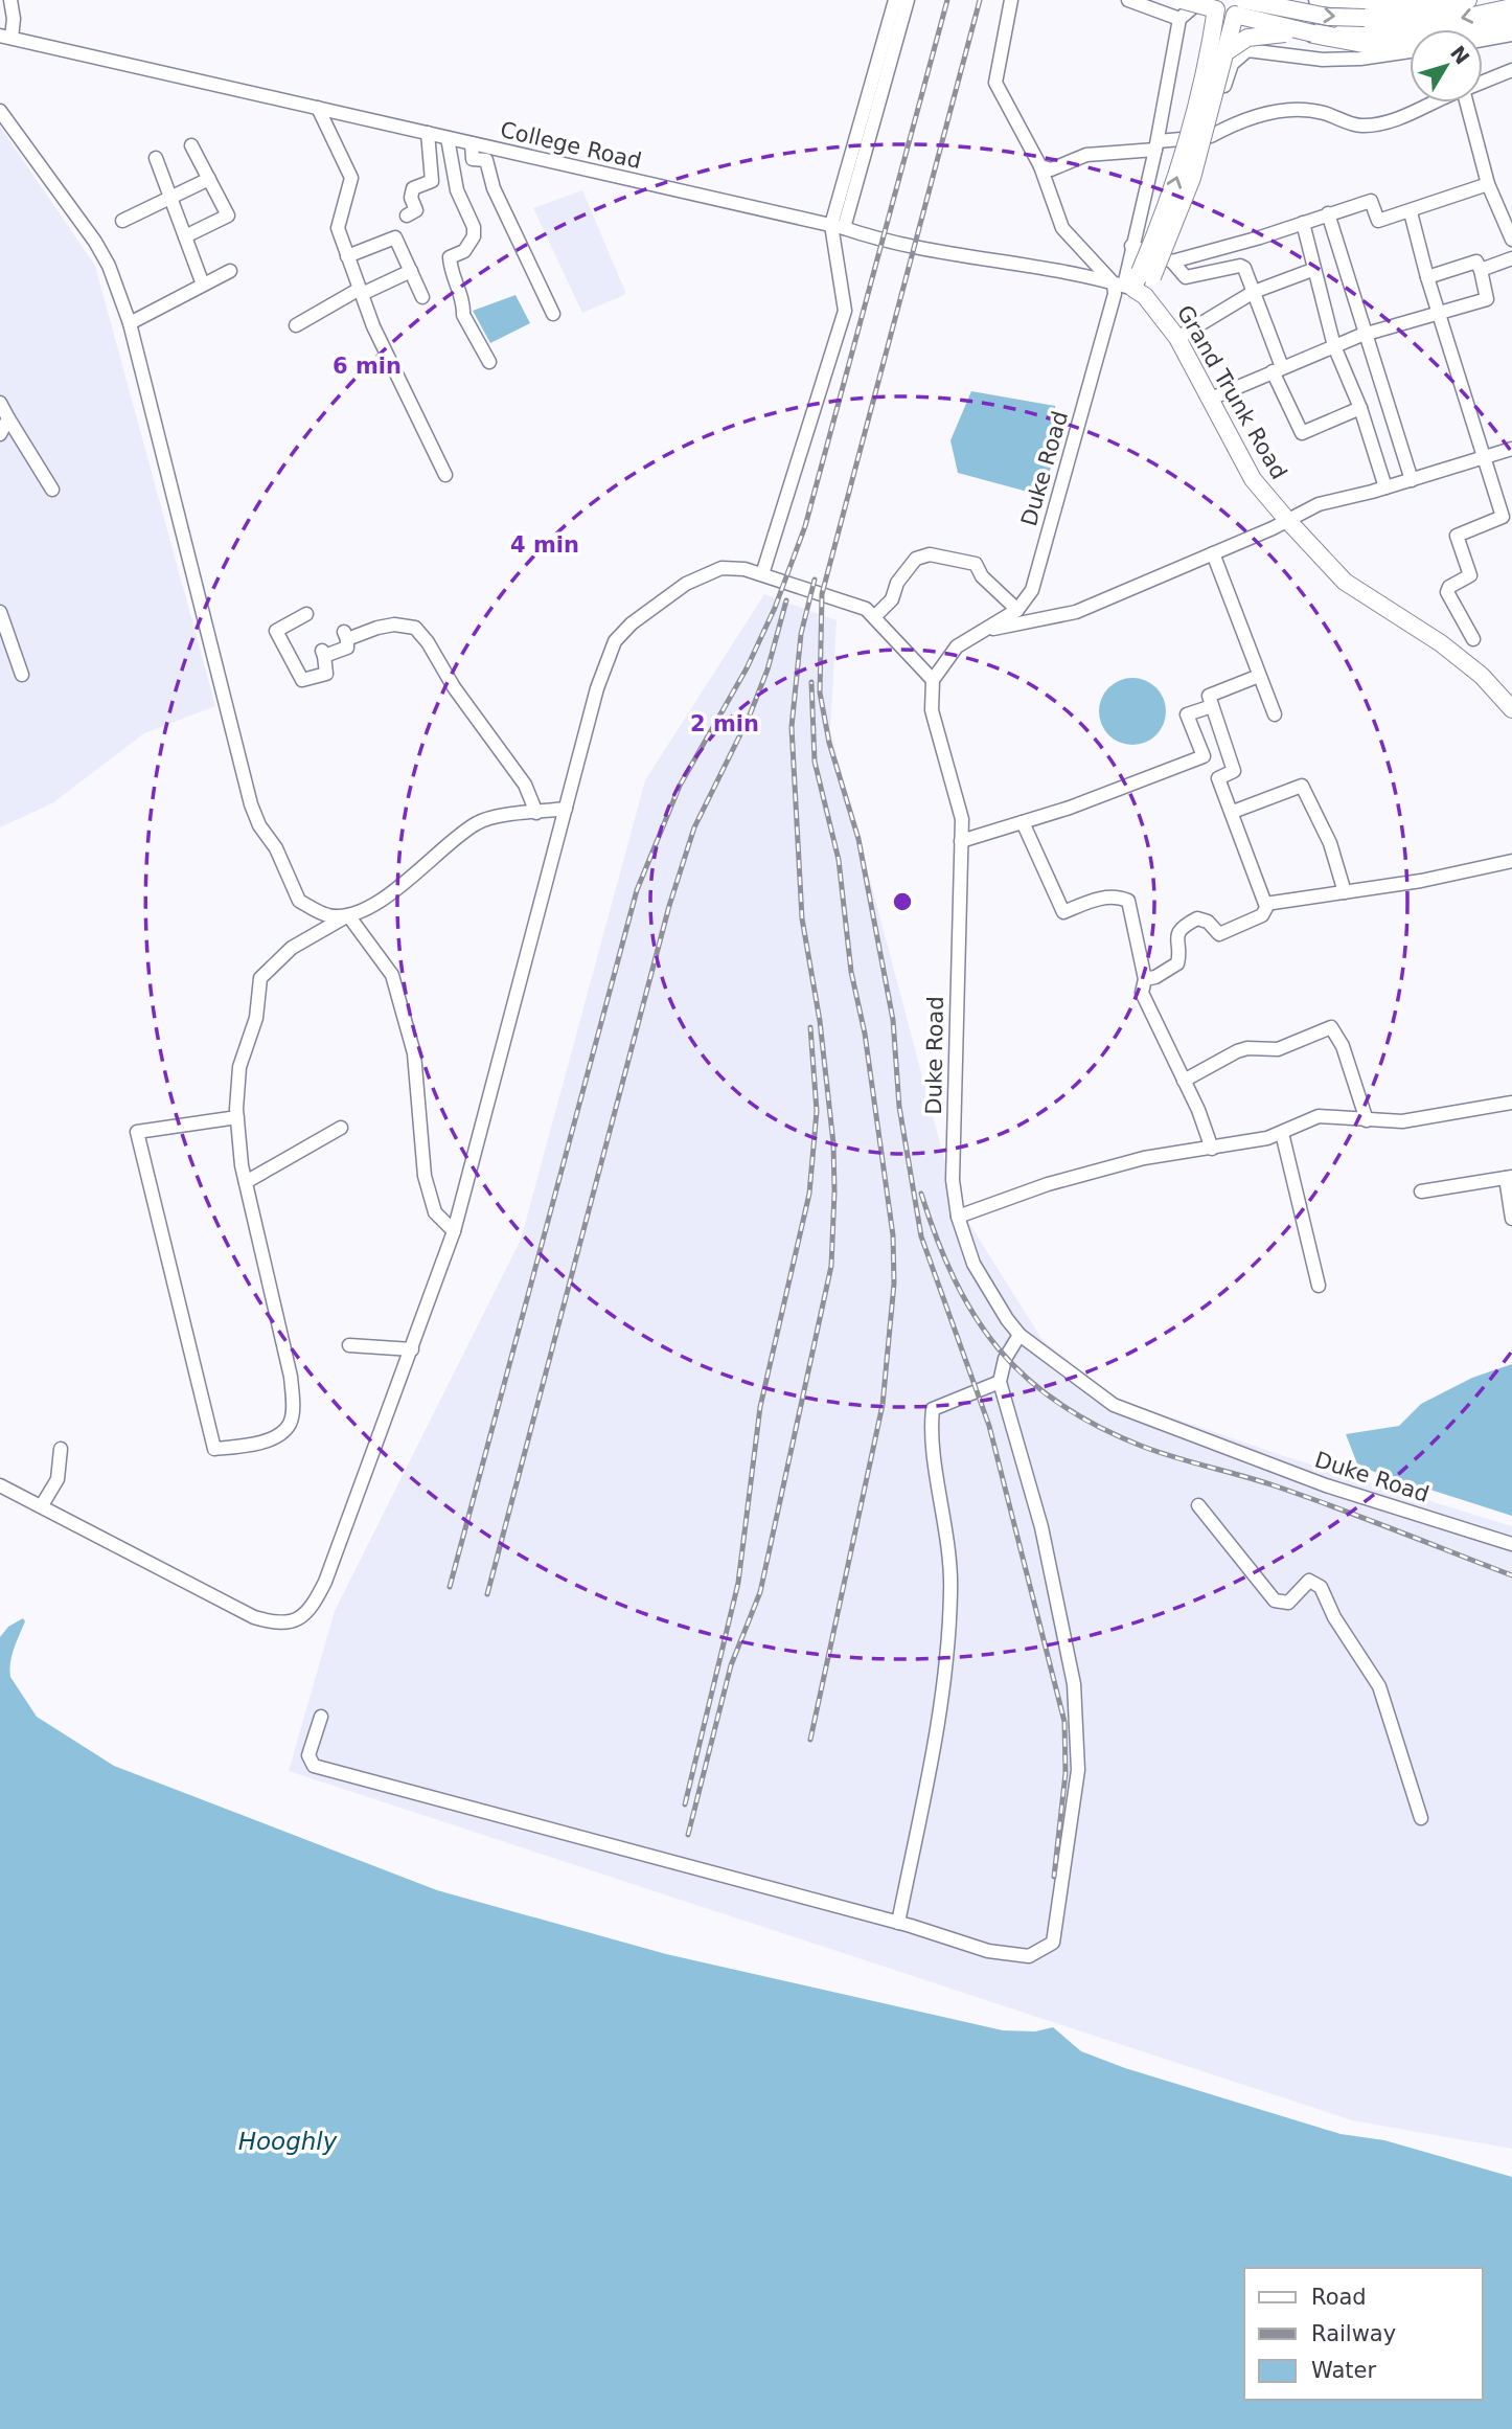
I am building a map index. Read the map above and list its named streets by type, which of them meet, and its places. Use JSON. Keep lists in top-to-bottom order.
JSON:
{
  "streets": {
    "main road": ["Grand Trunk Road"],
    "street": ["College Road", "Duke Road"]
  },
  "crossings": [
    ["College Road", "Grand Trunk Road"],
    ["College Road", "Duke Road"],
    ["Grand Trunk Road", "Duke Road"]
  ],
  "water": ["Hooghly"],
  "legend": ["Road", "Railway", "Water"],
  "north": "top right",
  "rings": ["6 min", "4 min", "2 min"]
}
